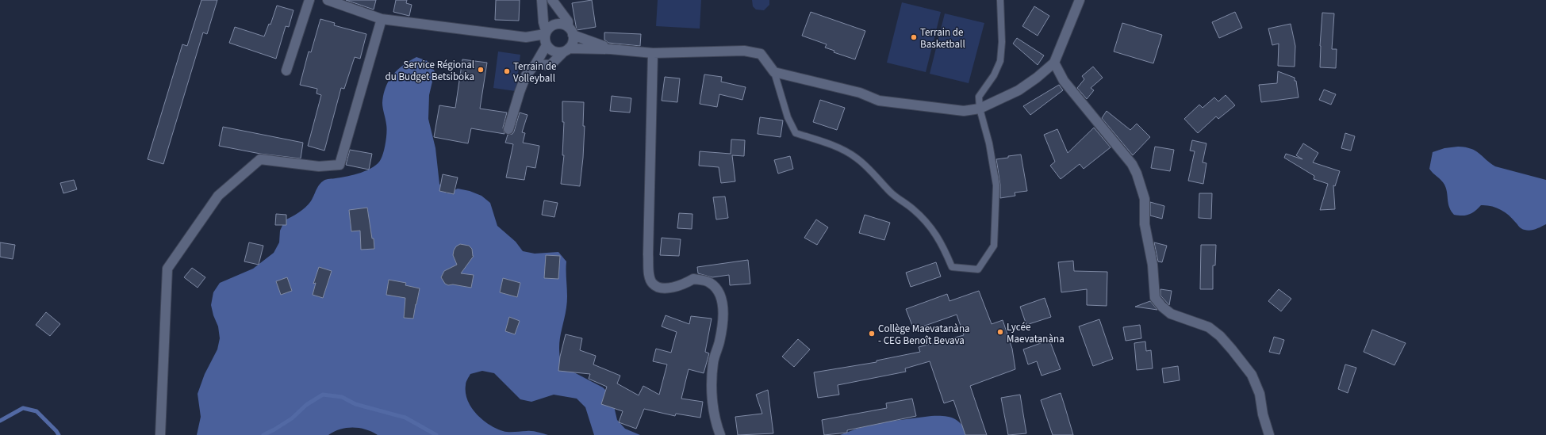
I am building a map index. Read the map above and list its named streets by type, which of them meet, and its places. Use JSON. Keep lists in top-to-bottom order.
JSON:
{
  "places": [
    "Terrain de Basketball",
    "Service Régional du Budget Betsiboka",
    "Terrain de Volleyball",
    "Lycée Maevatanàna",
    "Collège Maevatanàna - CEG Benoît Bevava"
  ]
}
